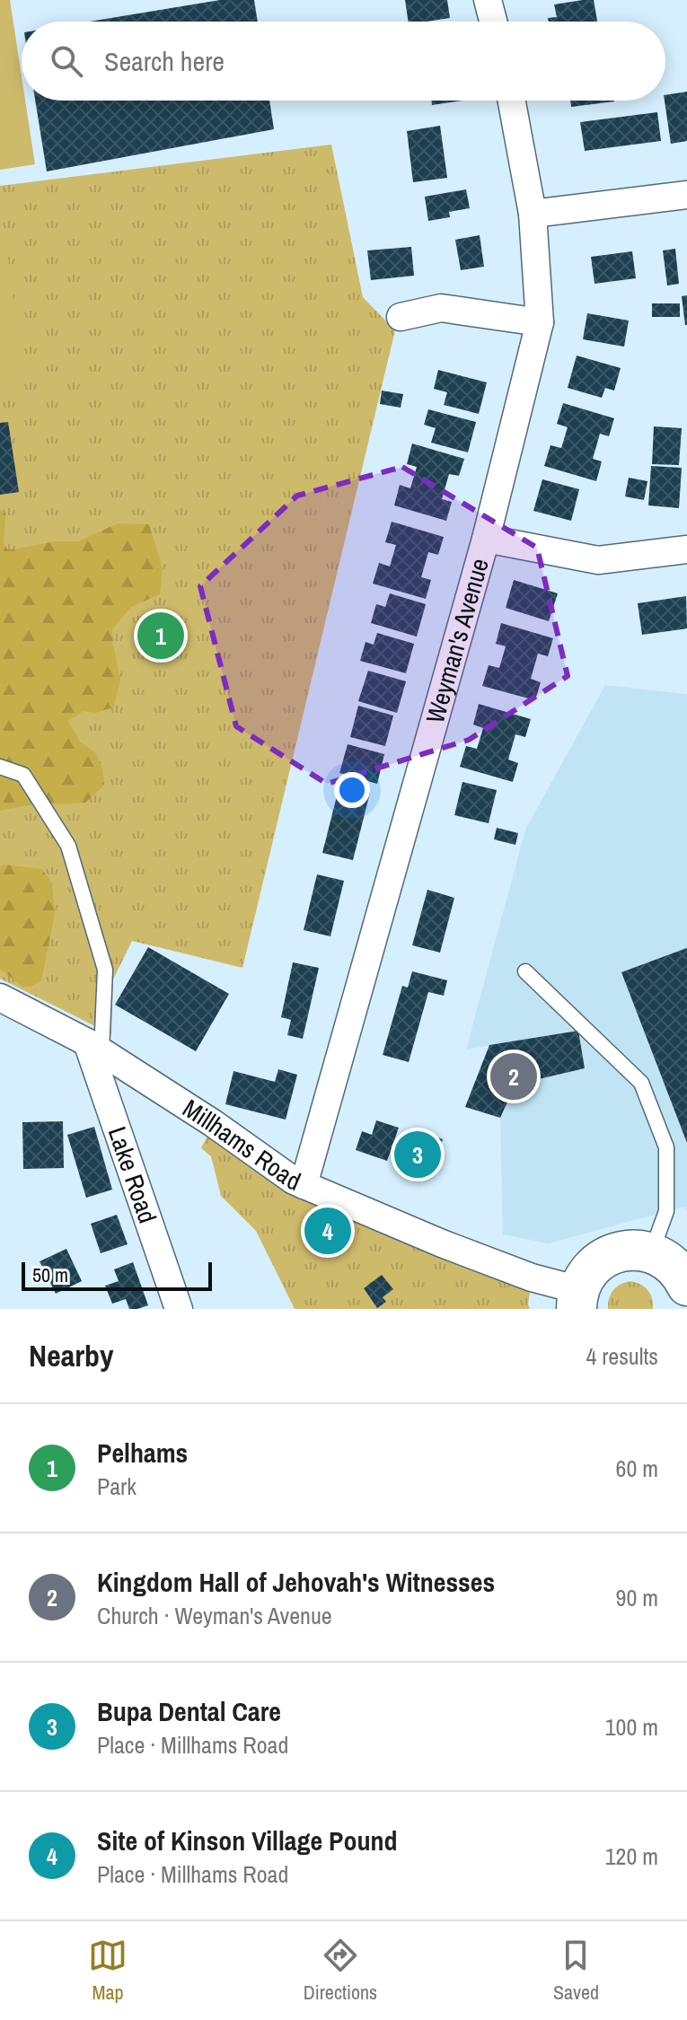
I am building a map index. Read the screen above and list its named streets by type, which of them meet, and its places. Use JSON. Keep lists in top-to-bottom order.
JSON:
{
  "streets": {
    "street": ["Weyman's Avenue", "Millhams Road", "Lake Road"]
  },
  "crossings": [
    ["Weyman's Avenue", "Millhams Road"],
    ["Millhams Road", "Lake Road"]
  ],
  "scale_bar": "50 m",
  "page": {
    "search": "Search here",
    "pins": [
      "1",
      "2",
      "3",
      "4"
    ],
    "scale": "50 m",
    "heading": ["Nearby", "4 results"],
    "list": [
      {
        "mark": "1",
        "name": "Pelhams",
        "note": "Park",
        "value": "60 m"
      },
      {
        "mark": "2",
        "name": "Kingdom Hall of Jehovah's Witnesses",
        "note": "Church · Weyman's Avenue",
        "value": "90 m"
      },
      {
        "mark": "3",
        "name": "Bupa Dental Care",
        "note": "Place · Millhams Road",
        "value": "100 m"
      },
      {
        "mark": "4",
        "name": "Site of Kinson Village Pound",
        "note": "Place · Millhams Road",
        "value": "120 m"
      }
    ],
    "nav": ["Map", "Directions", "Saved"]
  }
}
